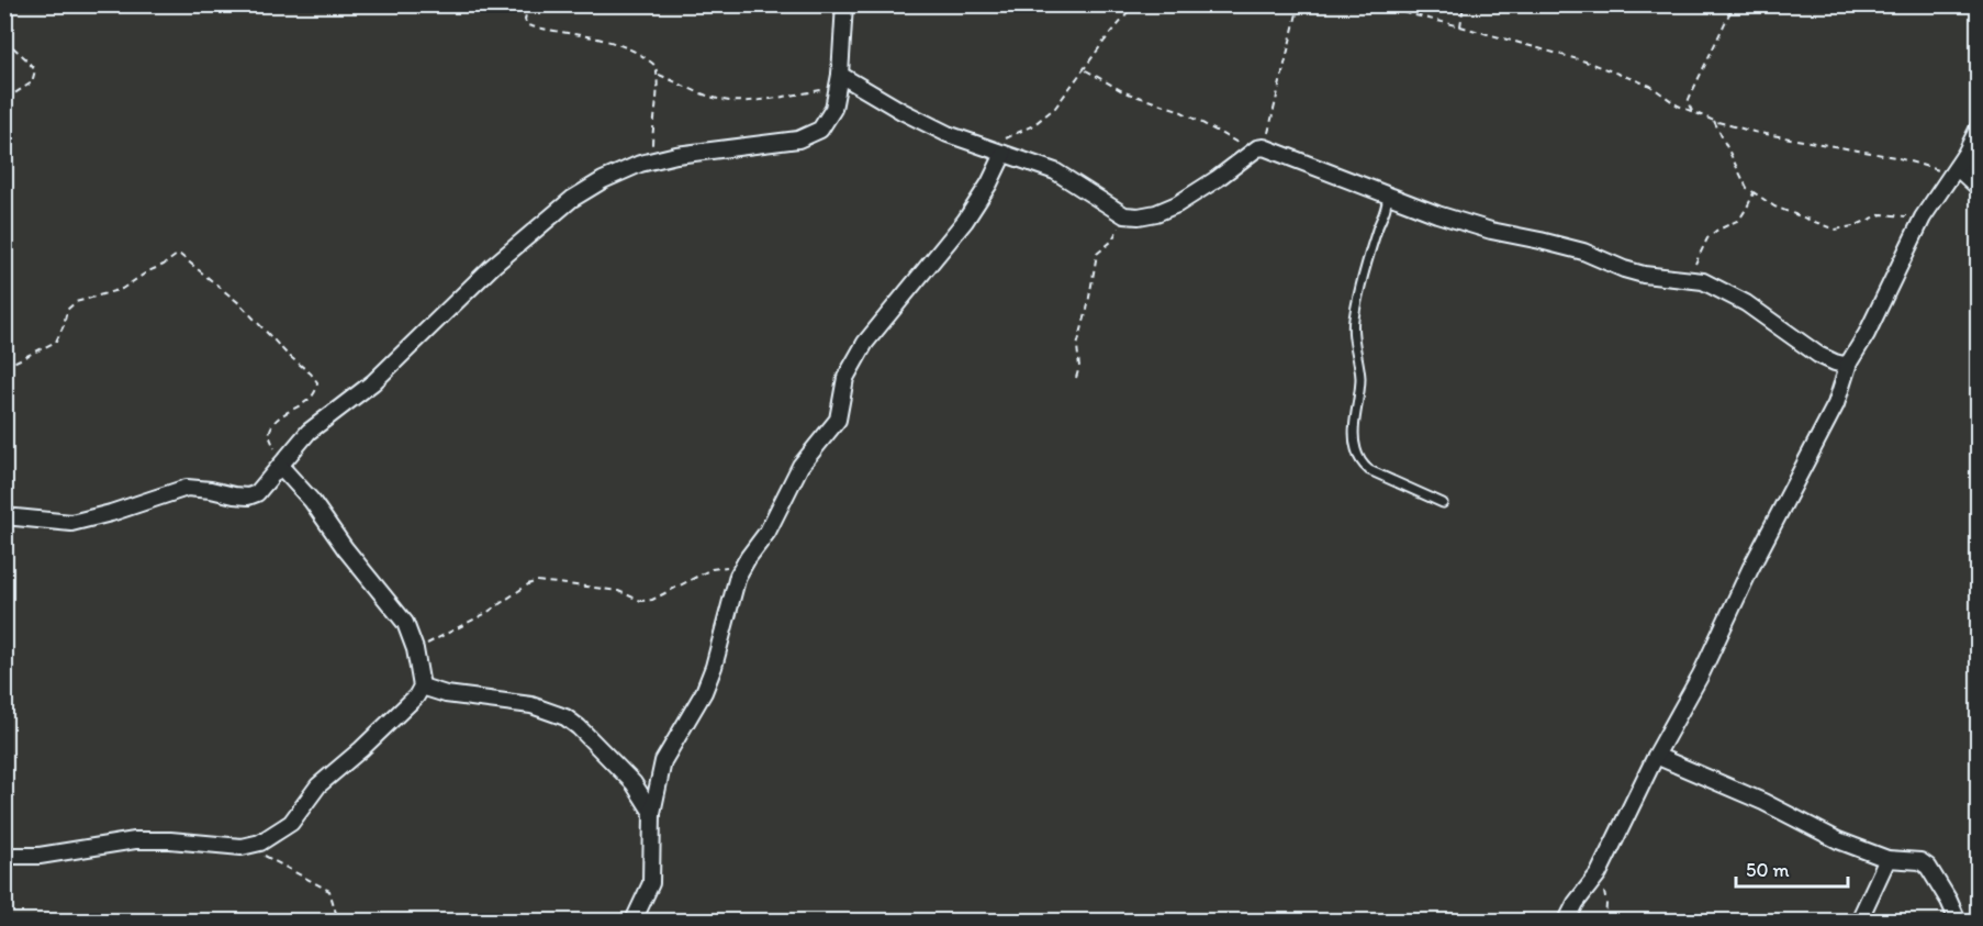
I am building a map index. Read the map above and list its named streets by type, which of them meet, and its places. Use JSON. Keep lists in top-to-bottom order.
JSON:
{
  "scale_bar": "50 m"
}
